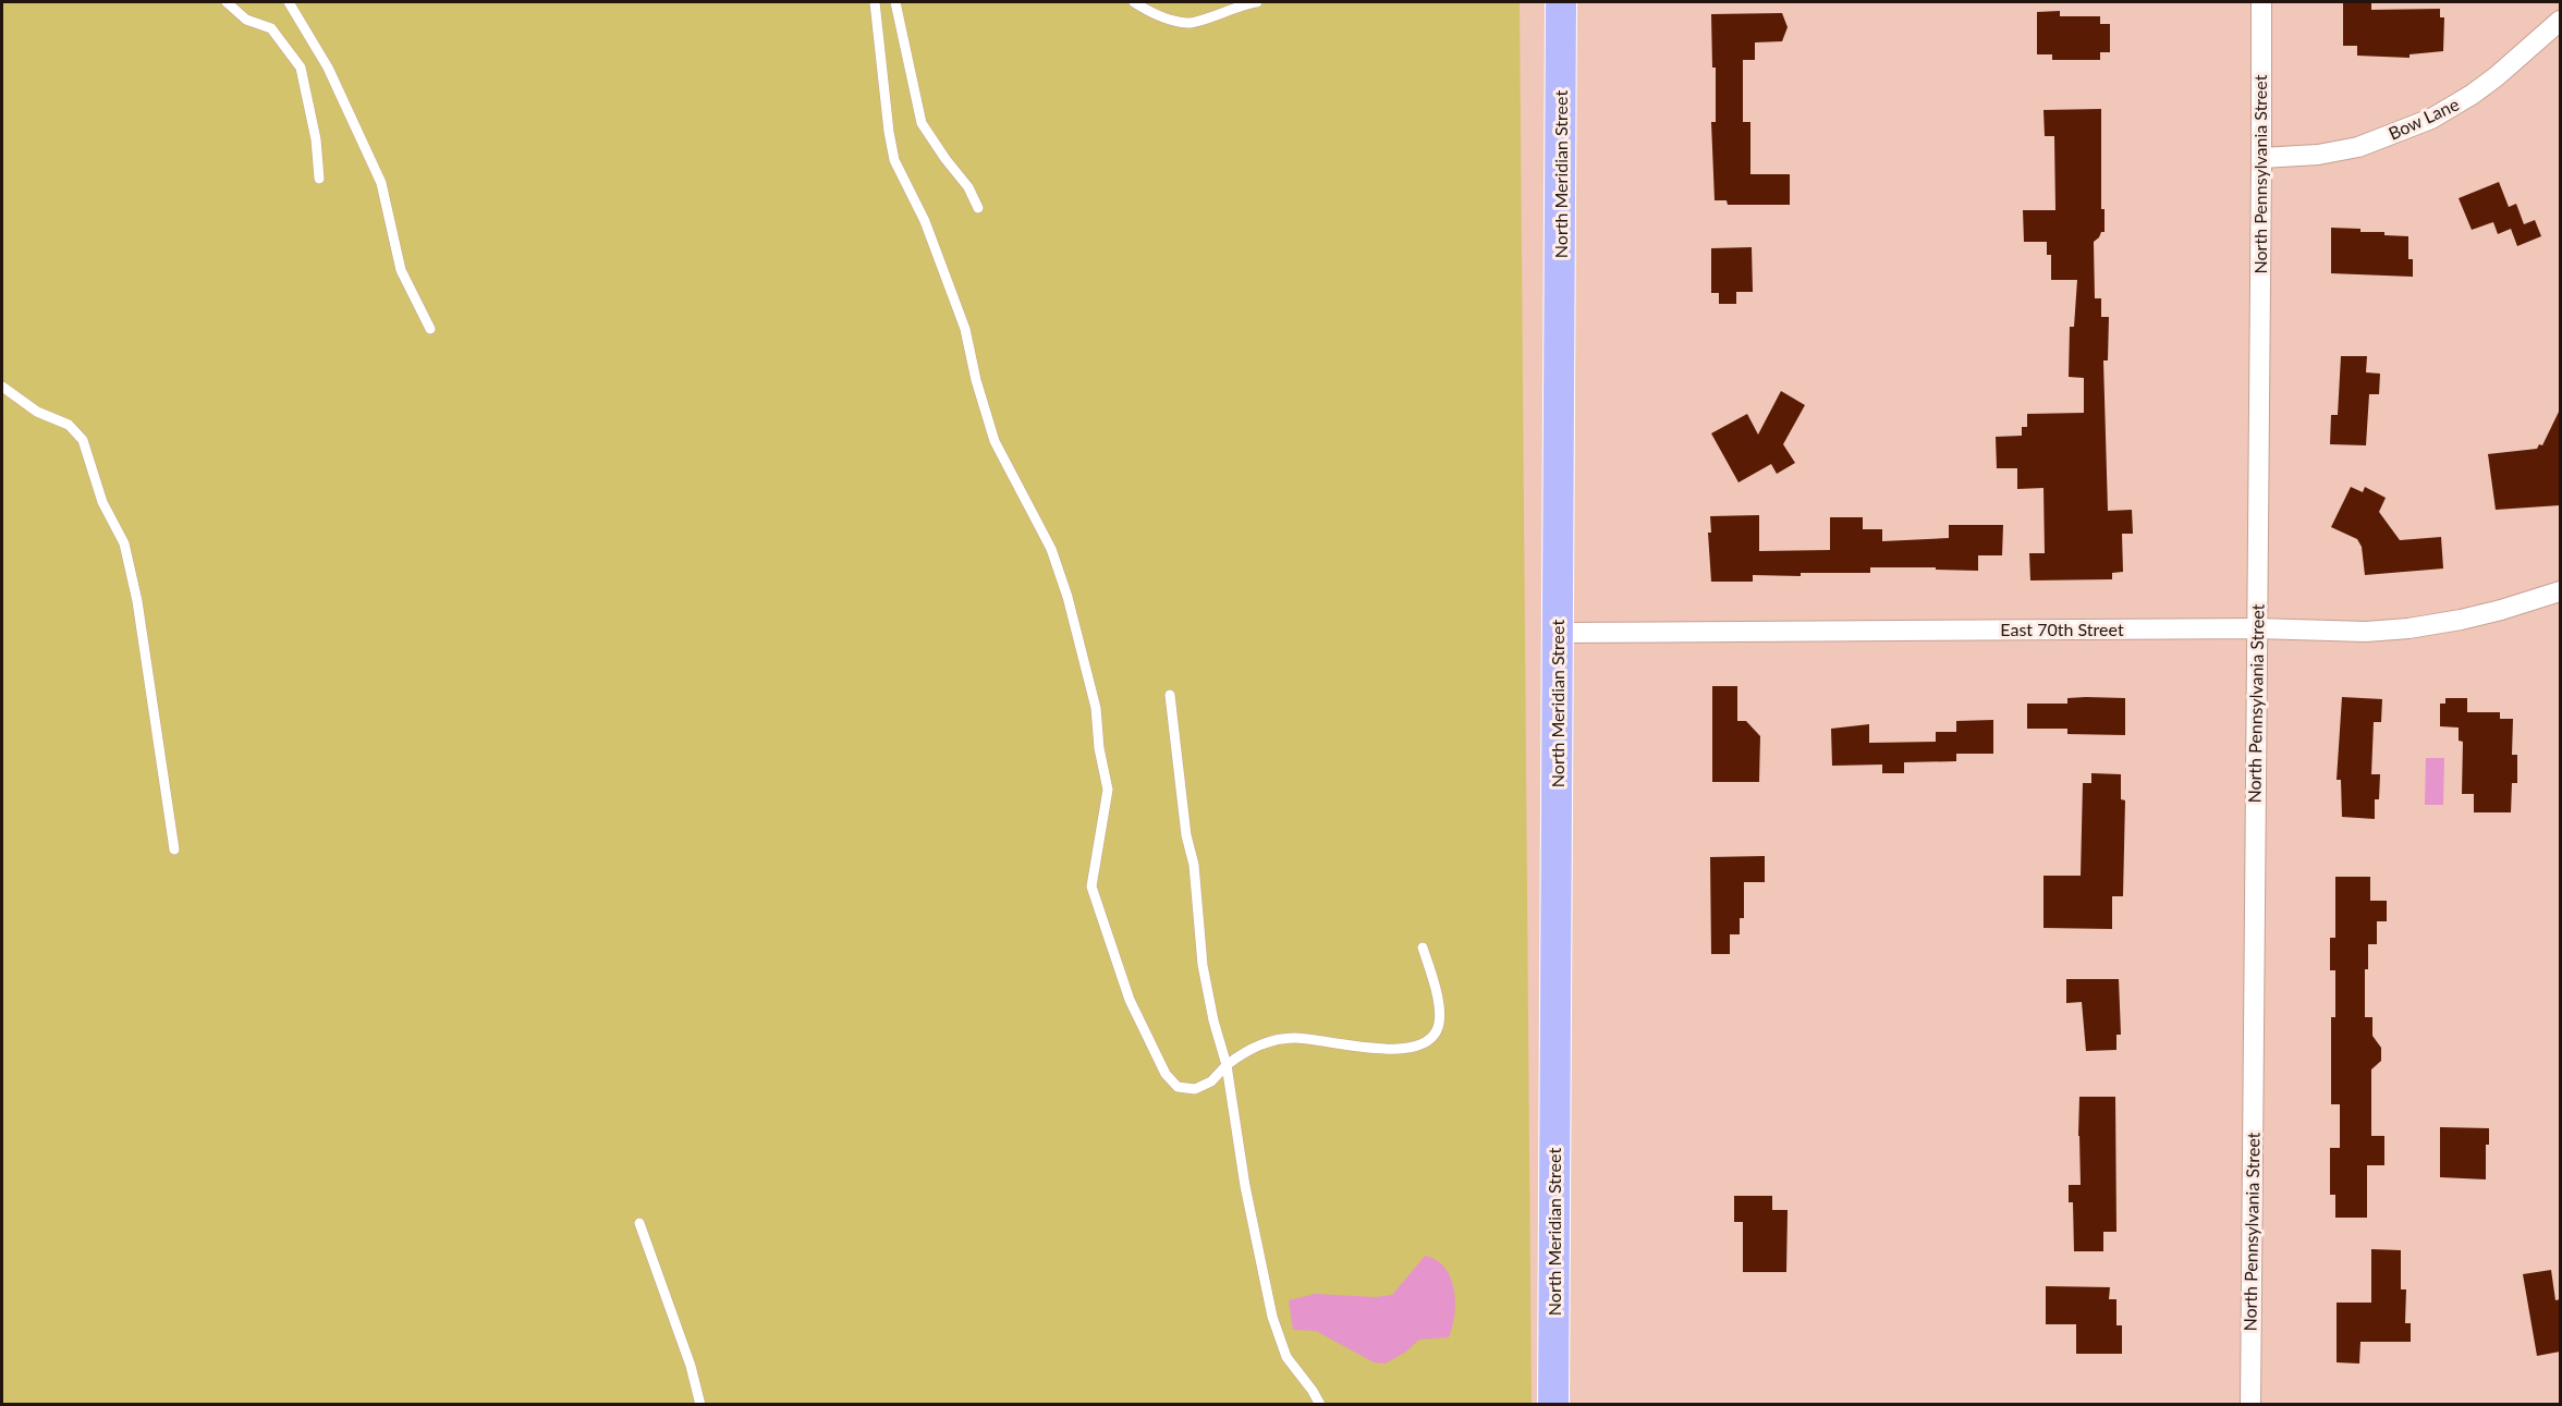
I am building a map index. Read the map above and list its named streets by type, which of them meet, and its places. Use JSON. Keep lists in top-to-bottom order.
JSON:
{
  "streets": {
    "main road": ["North Meridian Street"],
    "street": ["Bow Lane", "North Pennsylvania Street", "East 70th Street"]
  },
  "crossings": [
    ["Bow Lane", "North Pennsylvania Street"],
    ["North Meridian Street", "East 70th Street"],
    ["North Pennsylvania Street", "East 70th Street"]
  ]
}
